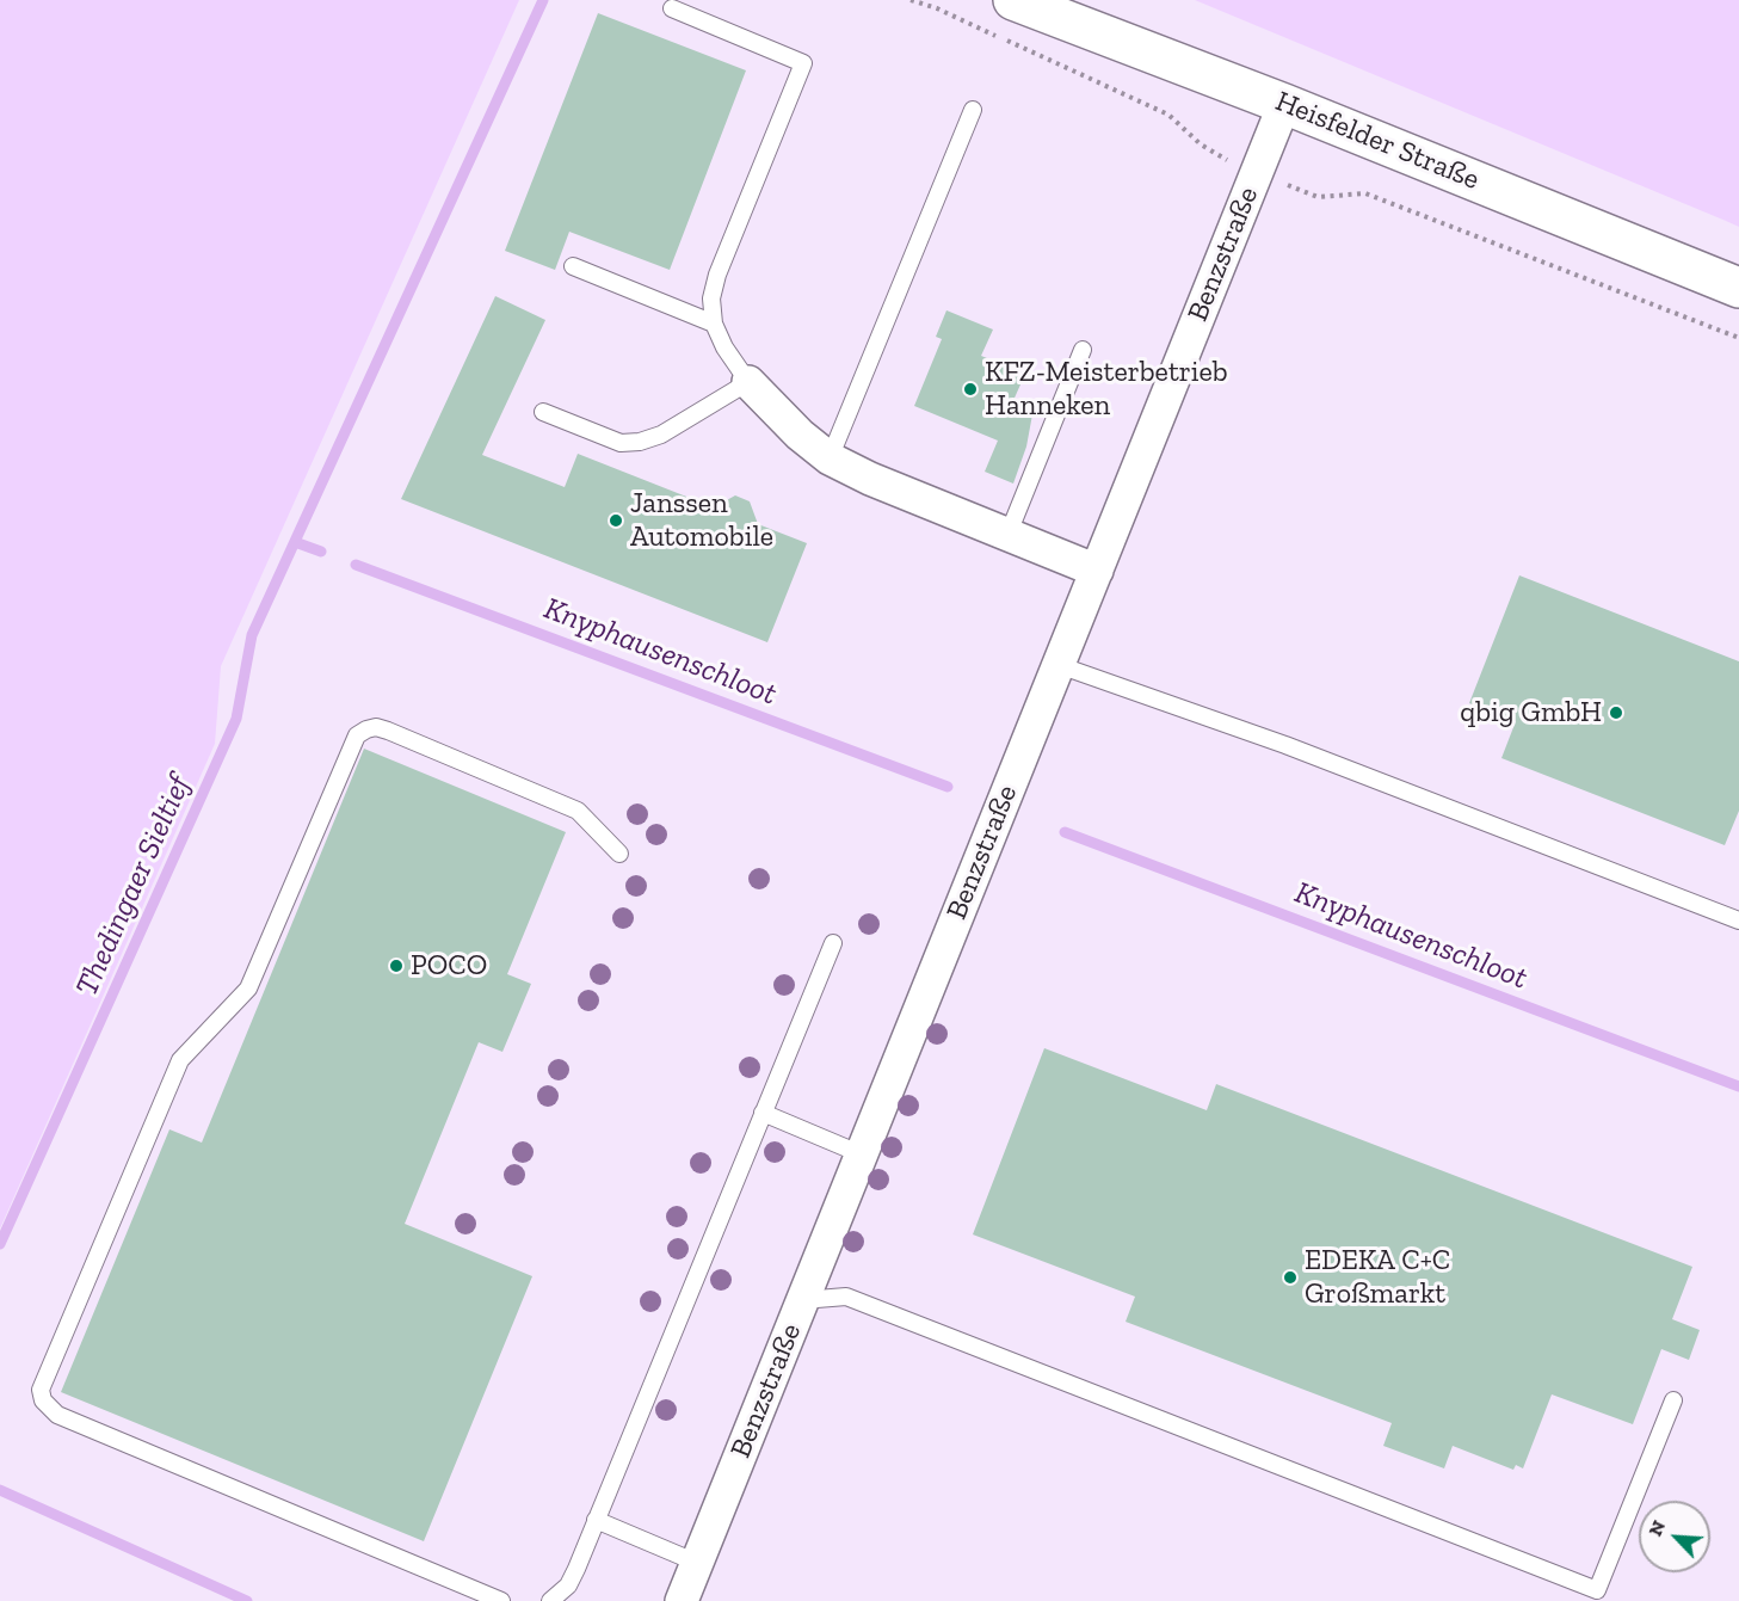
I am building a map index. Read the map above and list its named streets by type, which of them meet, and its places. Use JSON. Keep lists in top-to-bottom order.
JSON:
{
  "streets": {
    "main road": ["Heisfelder Straße"],
    "street": ["Benzstraße"]
  },
  "crossings": [
    ["Heisfelder Straße", "Benzstraße"]
  ],
  "water": ["Knyphausenschloot", "Thedingaer Sieltief"],
  "places": [
    "KFZ-Meisterbetrieb Hanneken",
    "Janssen Automobile",
    "qbig GmbH",
    "POCO",
    "EDEKA C+C Großmarkt"
  ],
  "north": "top left"
}
